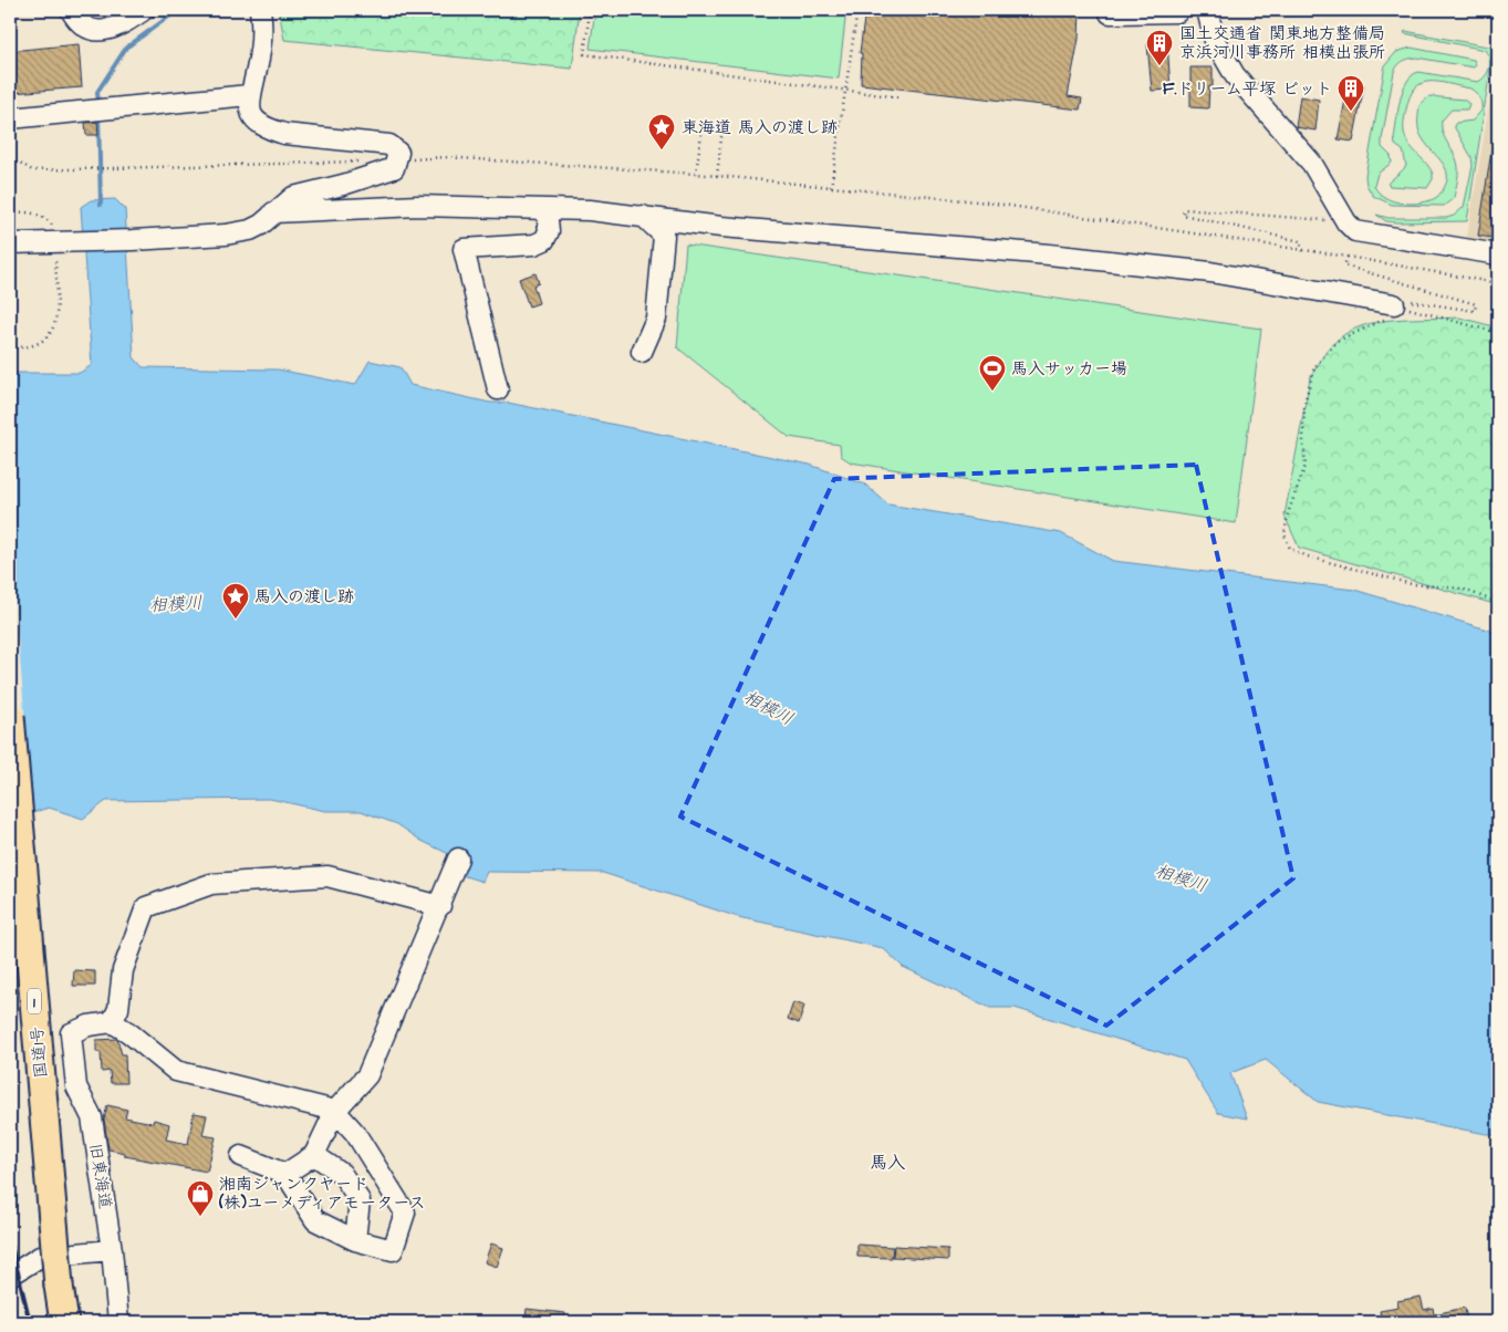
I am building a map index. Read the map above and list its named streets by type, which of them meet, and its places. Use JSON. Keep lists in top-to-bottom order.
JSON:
{
  "streets": {
    "highway": ["1", "国道1号"],
    "street": ["旧東海道"]
  },
  "districts": ["馬入"],
  "water": ["相模川"],
  "places": {
    "building": ["国土交通省 関東地方整備局 京浜河川事務所 相模出張所", "F.ドリーム平塚 ピット"],
    "place": ["東海道 馬入の渡し跡", "馬入の渡し跡"],
    "sports": ["馬入サッカー場"],
    "shop": ["湘南ジャンクヤード (株)ユーメディアモータース"]
  }
}
